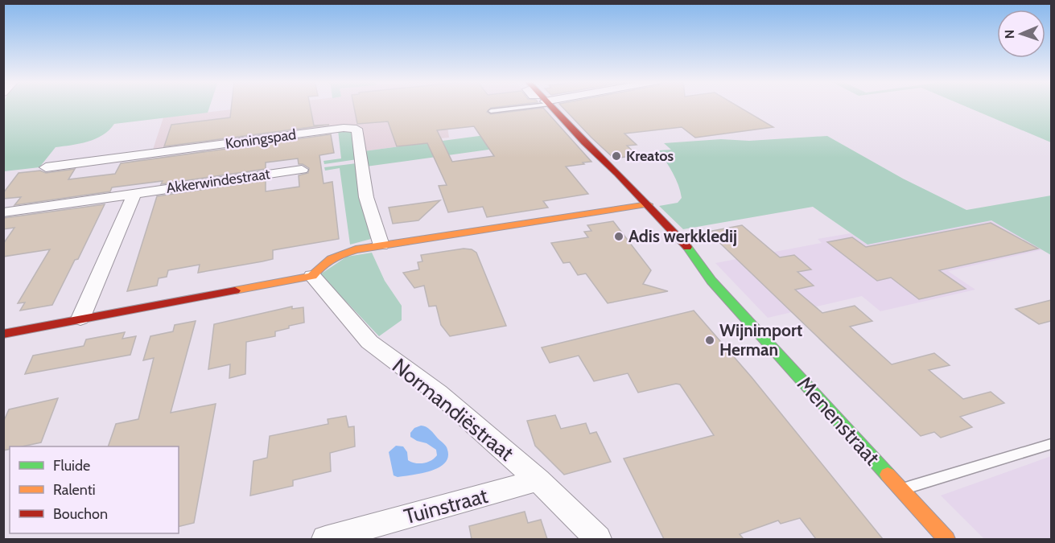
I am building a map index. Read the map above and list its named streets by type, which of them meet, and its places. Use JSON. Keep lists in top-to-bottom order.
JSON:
{
  "streets": {
    "main road": ["Menenstraat"],
    "street": [
      "Koningspad",
      "Akkerwindestraat",
      "Normandiëstraat",
      "Tuinstraat"
    ]
  },
  "crossings": [
    ["Normandiëstraat", "Tuinstraat"]
  ],
  "places": ["Kreatos", "Adis werkkledij", "Wijnimport Herman"],
  "legend": ["Fluide", "Ralenti", "Bouchon"],
  "north": "left"
}
